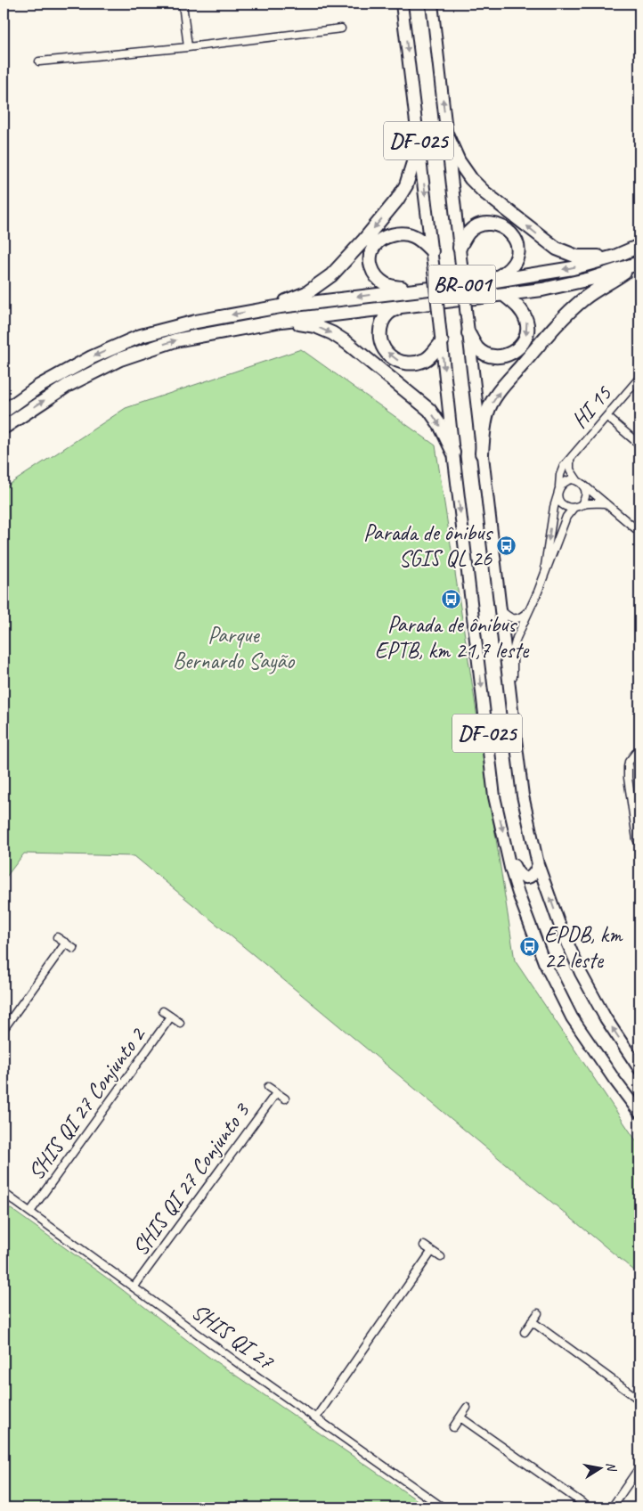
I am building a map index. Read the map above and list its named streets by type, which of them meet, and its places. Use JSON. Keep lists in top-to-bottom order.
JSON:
{
  "streets": {
    "highway": ["BR-001"],
    "main road": ["DF-025"],
    "street": [
      "HI 15",
      "SHIS QI 27 Conjunto 2",
      "SHIS QI 27 Conjunto 3",
      "SHIS QI 27"
    ]
  },
  "crossings": [
    ["SHIS QI 27 Conjunto 2", "SHIS QI 27"],
    ["SHIS QI 27 Conjunto 3", "SHIS QI 27"]
  ],
  "parks": ["Parque Bernardo Sayão"],
  "places": {
    "bus stop": ["Parada de ônibus SGIS QL 26", "Parada de ônibus EPTB, km 21,7 leste", "EPDB, km 22 leste"]
  },
  "north": "right"
}
